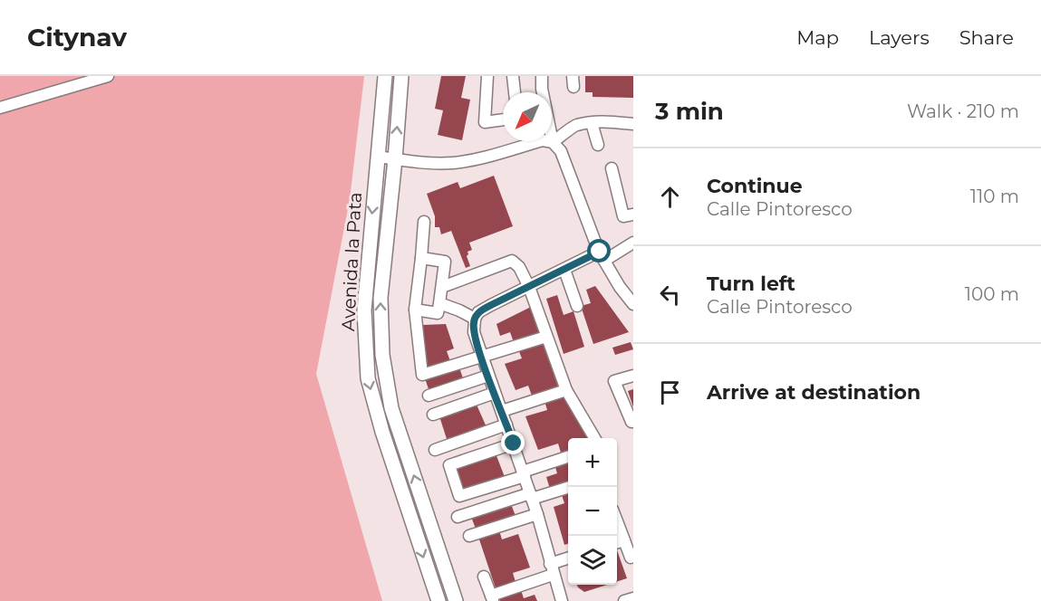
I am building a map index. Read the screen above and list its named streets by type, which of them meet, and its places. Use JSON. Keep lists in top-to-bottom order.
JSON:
{
  "streets": {
    "main road": ["Avenida la Pata"]
  },
  "north": "bottom left",
  "page": {
    "header": "Citynav",
    "nav": ["Map", "Layers", "Share"],
    "heading": ["3 min", "Walk · 210 m"],
    "list": [
      ["Continue", "Calle Pintoresco", "110 m"],
      ["Turn left", "Calle Pintoresco", "100 m"],
      "Arrive at destination"
    ],
    "map_buttons": ["+", "−"]
  }
}
